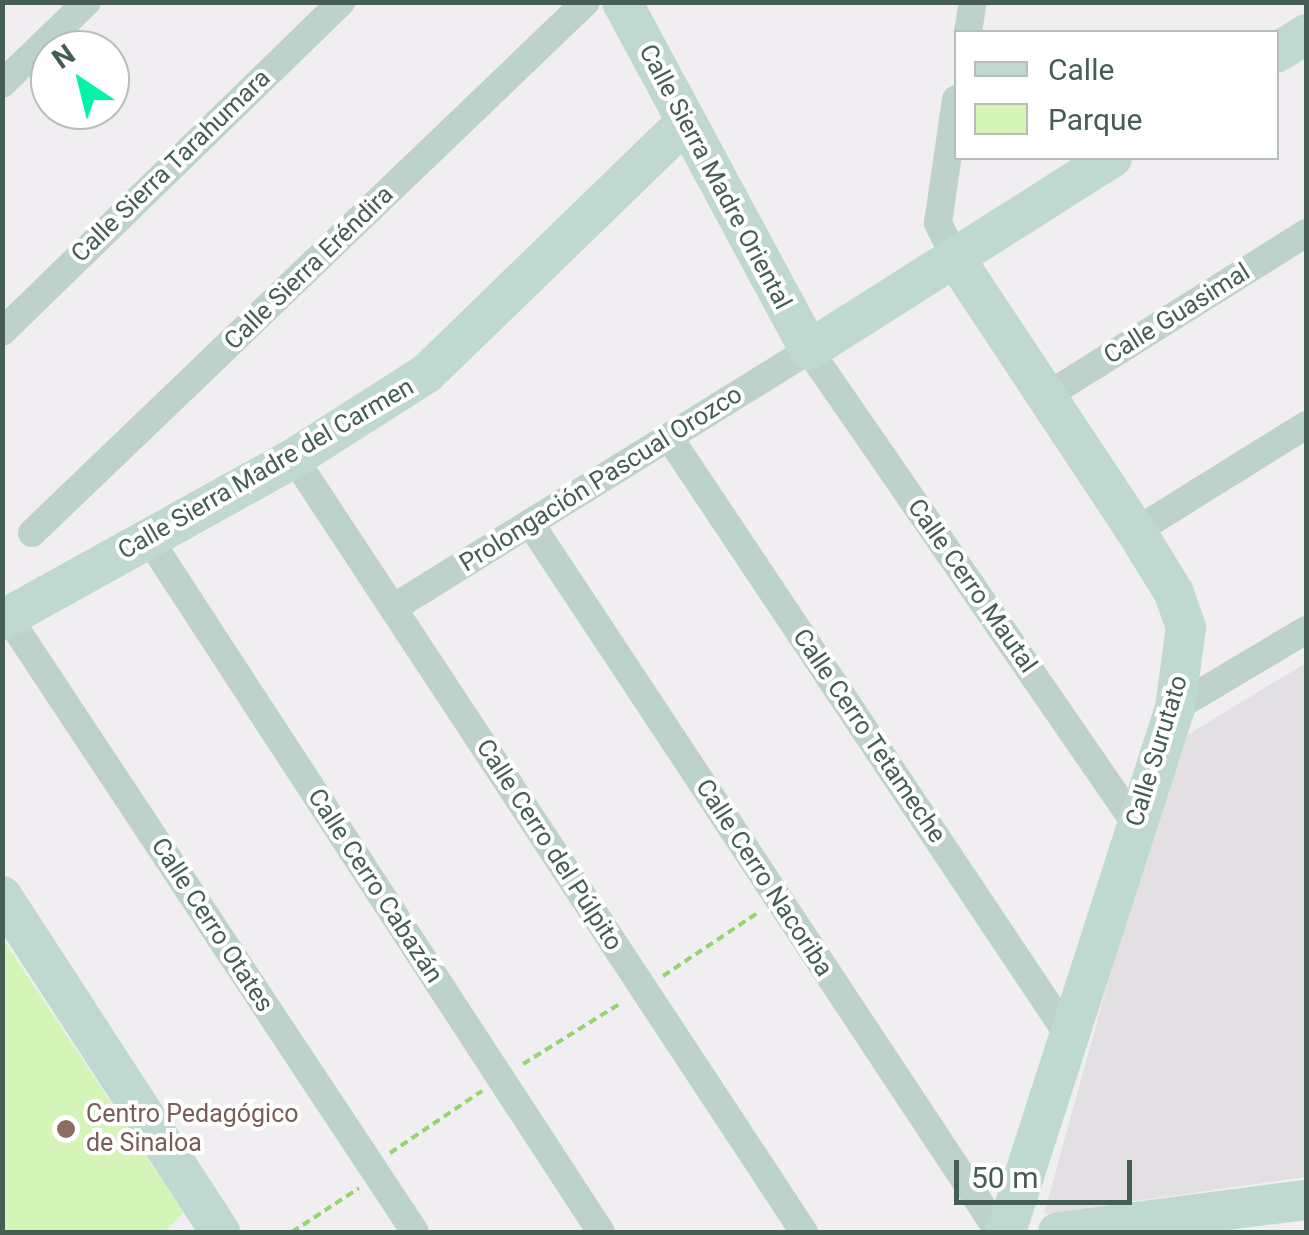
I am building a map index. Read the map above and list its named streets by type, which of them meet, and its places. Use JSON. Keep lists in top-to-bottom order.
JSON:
{
  "streets": {
    "street": [
      "Calle Sierra Tarahumara",
      "Calle Sierra Madre Oriental",
      "Calle Sierra Eréndira",
      "Calle Guasimal",
      "Calle Sierra Madre del Carmen",
      "Prolongación Pascual Orozco",
      "Calle Cerro Mautal",
      "Calle Cerro Tetameche",
      "Calle Surutato",
      "Calle Cerro del Púlpito",
      "Calle Cerro Nacoriba",
      "Calle Cerro Cabazán",
      "Calle Cerro Otates"
    ]
  },
  "crossings": [
    ["Calle Sierra Madre Oriental", "Calle Sierra Madre del Carmen"],
    ["Calle Sierra Madre Oriental", "Prolongación Pascual Orozco"],
    ["Calle Sierra Madre Oriental", "Calle Cerro Mautal"],
    ["Calle Guasimal", "Calle Surutato"],
    ["Calle Sierra Madre del Carmen", "Calle Cerro del Púlpito"],
    ["Calle Sierra Madre del Carmen", "Calle Cerro Cabazán"],
    ["Calle Sierra Madre del Carmen", "Calle Cerro Otates"],
    ["Prolongación Pascual Orozco", "Calle Cerro Mautal"],
    ["Prolongación Pascual Orozco", "Calle Cerro Tetameche"],
    ["Prolongación Pascual Orozco", "Calle Cerro del Púlpito"],
    ["Prolongación Pascual Orozco", "Calle Cerro Nacoriba"],
    ["Calle Cerro Mautal", "Calle Surutato"],
    ["Calle Cerro Tetameche", "Calle Surutato"],
    ["Calle Surutato", "Calle Cerro Nacoriba"]
  ],
  "places": ["Centro Pedagógico de Sinaloa"],
  "legend": ["Calle", "Parque"],
  "scale_bar": "50 m",
  "north": "top left"
}
